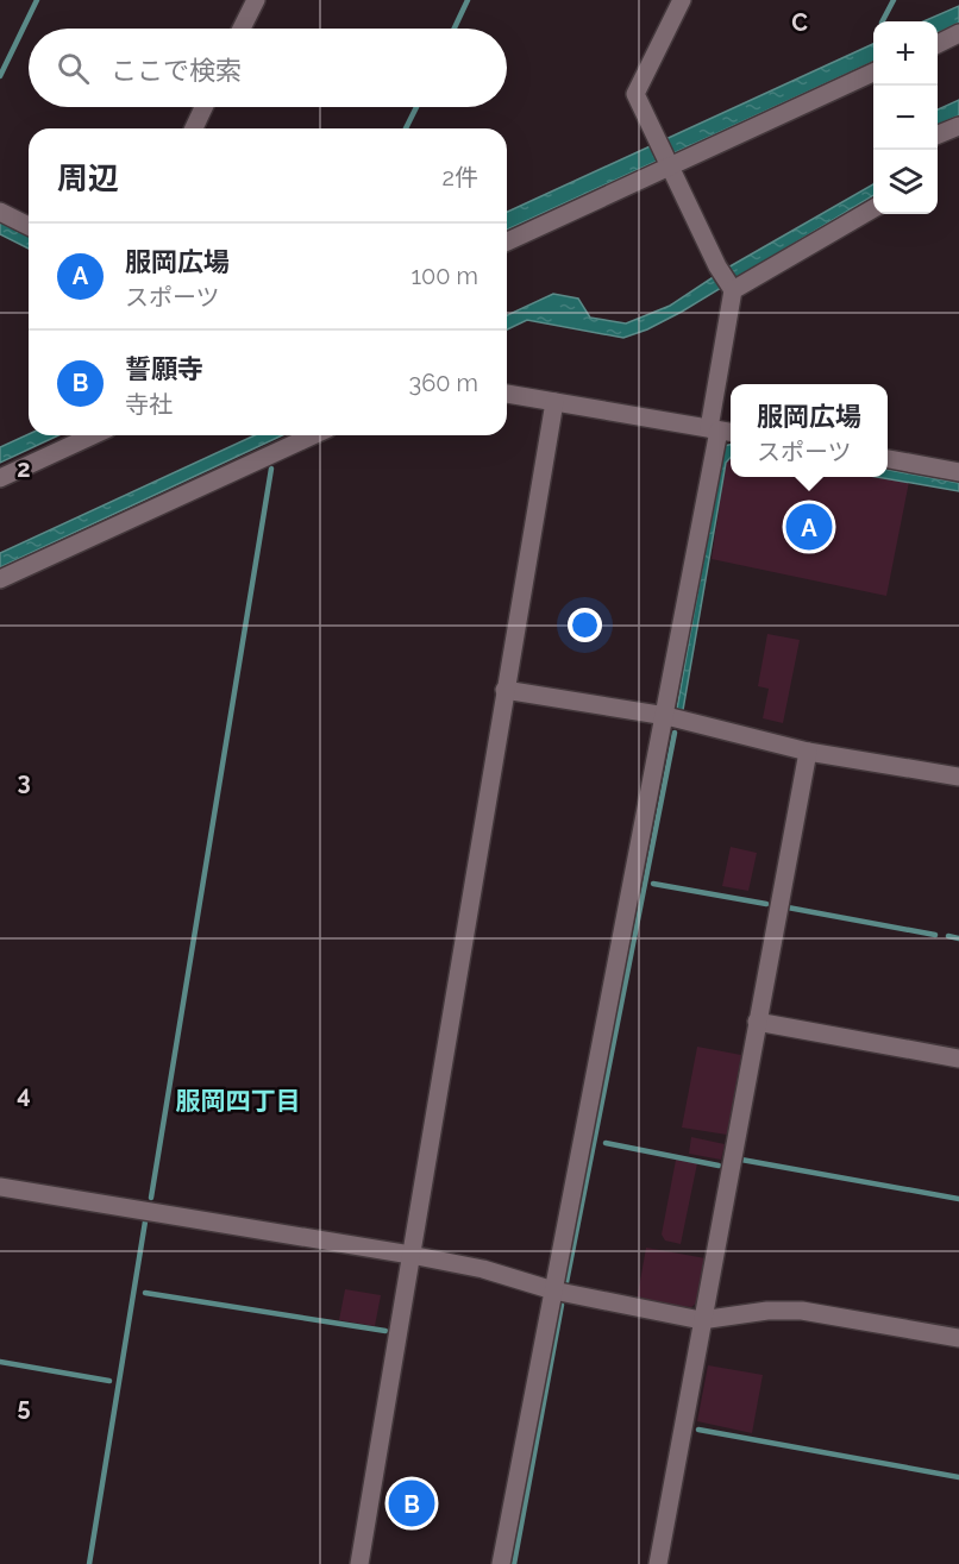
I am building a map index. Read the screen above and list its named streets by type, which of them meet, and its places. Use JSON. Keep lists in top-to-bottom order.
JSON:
{
  "districts": ["服岡四丁目"],
  "page": {
    "map_buttons": ["+", "−"],
    "search": "ここで検索",
    "heading": ["周辺", "2件"],
    "list": [
      {
        "mark": "A",
        "name": "服岡広場",
        "note": "スポーツ",
        "value": "100 m"
      },
      {
        "mark": "B",
        "name": "誓願寺",
        "note": "寺社",
        "value": "360 m"
      }
    ],
    "popup": ["服岡広場", "スポーツ"],
    "pins": ["A", "B"]
  },
  "grid": {
    "columns": ["C"],
    "rows": [
      "2",
      "3",
      "4",
      "5"
    ]
  }
}
